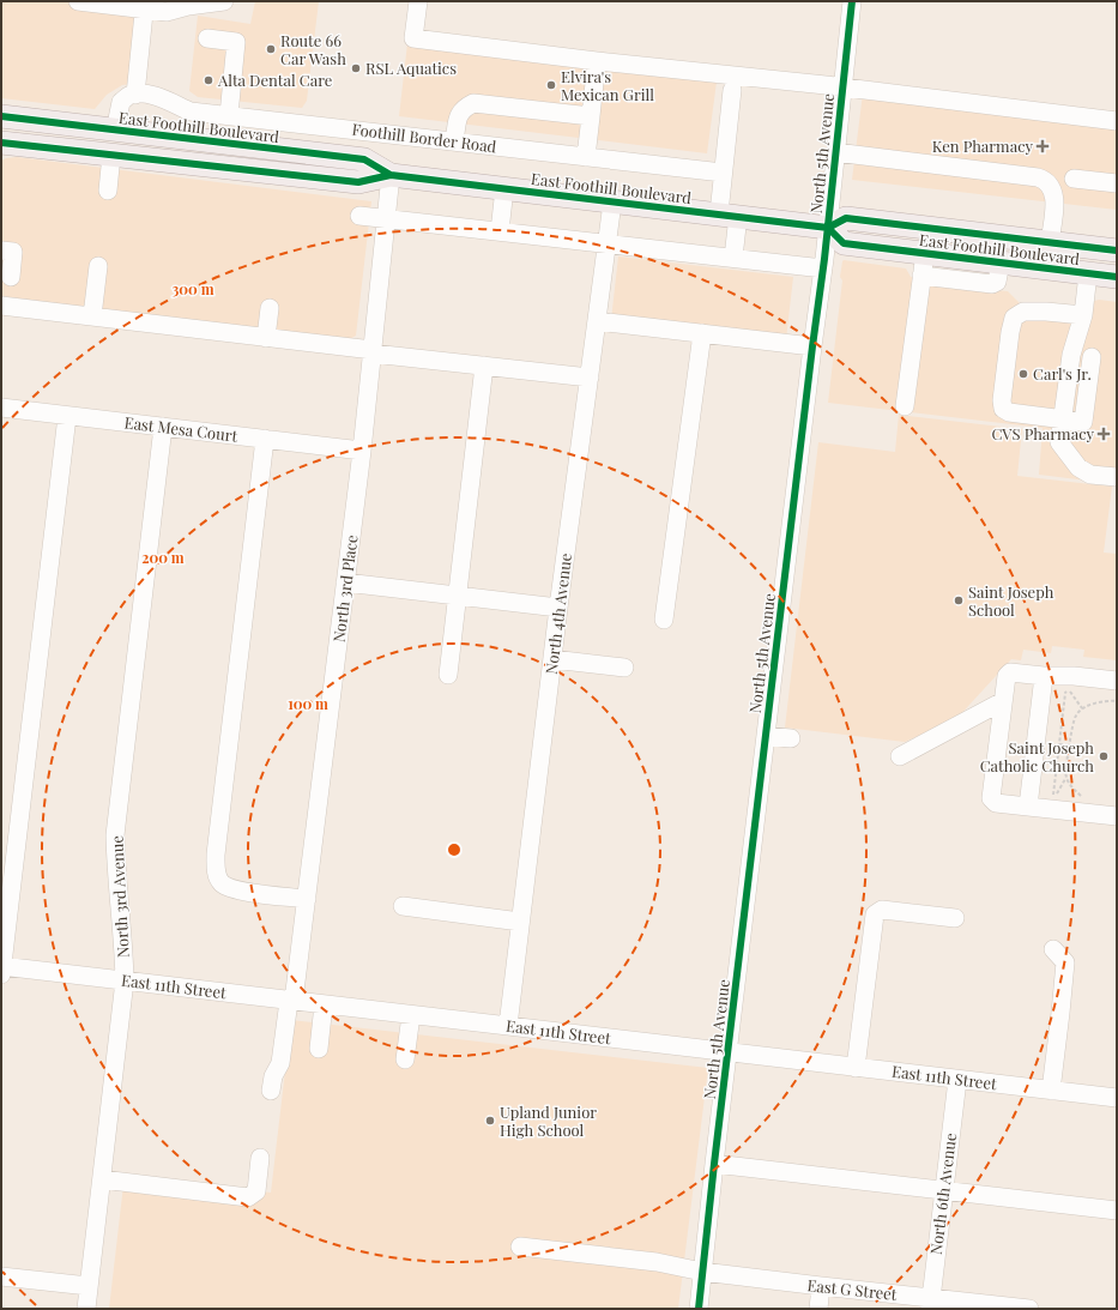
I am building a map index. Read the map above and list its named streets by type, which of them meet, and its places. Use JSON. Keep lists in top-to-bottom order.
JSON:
{
  "streets": {
    "main road": ["East Foothill Boulevard"],
    "street": [
      "Foothill Border Road",
      "North 5th Avenue",
      "East Mesa Court",
      "North 3rd Place",
      "North 4th Avenue",
      "North 3rd Avenue",
      "East 11th Street",
      "North 6th Avenue",
      "East G Street"
    ]
  },
  "crossings": [
    ["East Foothill Boulevard", "North 5th Avenue"],
    ["East Foothill Boulevard", "North 3rd Place"],
    ["East Foothill Boulevard", "North 4th Avenue"],
    ["North 5th Avenue", "East 11th Street"],
    ["North 5th Avenue", "East G Street"],
    ["East Mesa Court", "North 3rd Place"],
    ["East Mesa Court", "North 3rd Avenue"],
    ["North 3rd Place", "East 11th Street"],
    ["North 4th Avenue", "East 11th Street"],
    ["North 3rd Avenue", "East 11th Street"],
    ["East 11th Street", "North 6th Avenue"],
    ["North 6th Avenue", "East G Street"]
  ],
  "places": {
    "other": [
      "Route 66 Car Wash",
      "RSL Aquatics",
      "Alta Dental Care",
      "Elvira's Mexican Grill",
      "Carl's Jr.",
      "Saint Joseph School",
      "Saint Joseph Catholic Church",
      "Upland Junior High School"
    ],
    "health": ["Ken Pharmacy", "CVS Pharmacy"]
  },
  "rings": ["300 m", "200 m", "100 m"]
}
